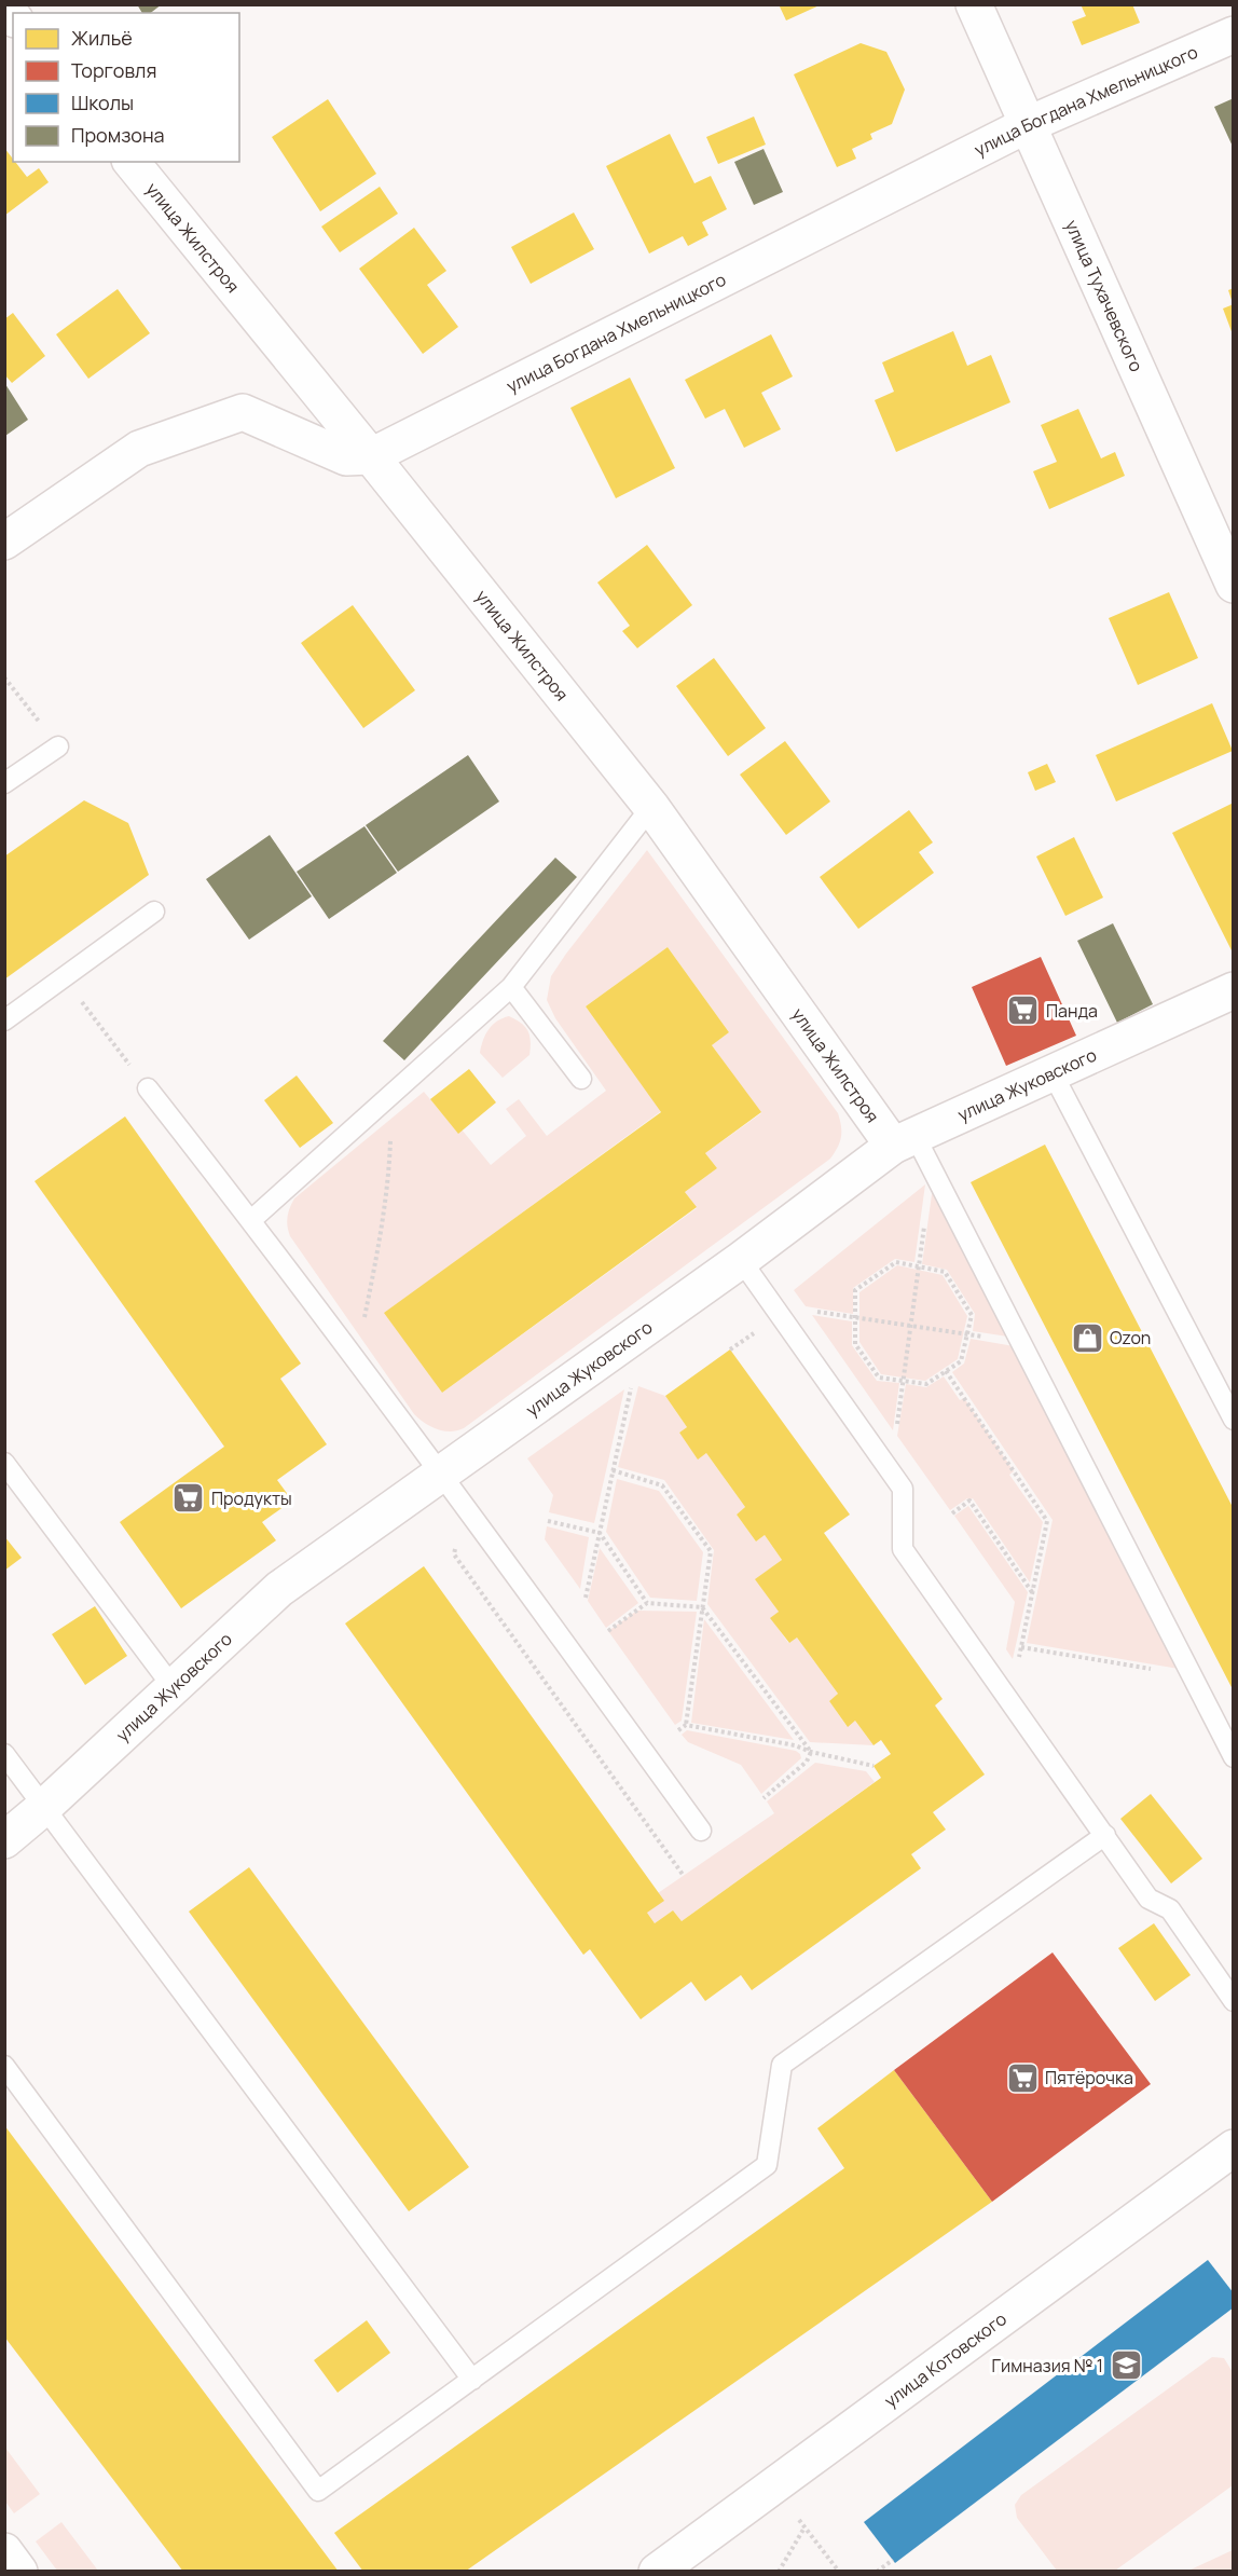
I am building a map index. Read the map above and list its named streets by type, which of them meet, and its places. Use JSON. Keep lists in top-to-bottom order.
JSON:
{
  "streets": {
    "street": [
      "улица Богдана Хмельницкого",
      "улица Жилстроя",
      "улица Тухачевского",
      "улица Жуковского",
      "улица Котовского"
    ]
  },
  "crossings": [
    ["улица Богдана Хмельницкого", "улица Жилстроя"],
    ["улица Богдана Хмельницкого", "улица Тухачевского"],
    ["улица Жилстроя", "улица Жуковского"]
  ],
  "places": {
    "supermarket": ["Панда", "Продукты", "Пятёрочка"],
    "shop": ["Ozon"],
    "school or university": ["Гимназия № 1"]
  },
  "legend": [
    "Жильё",
    "Торговля",
    "Школы",
    "Промзона"
  ]
}
